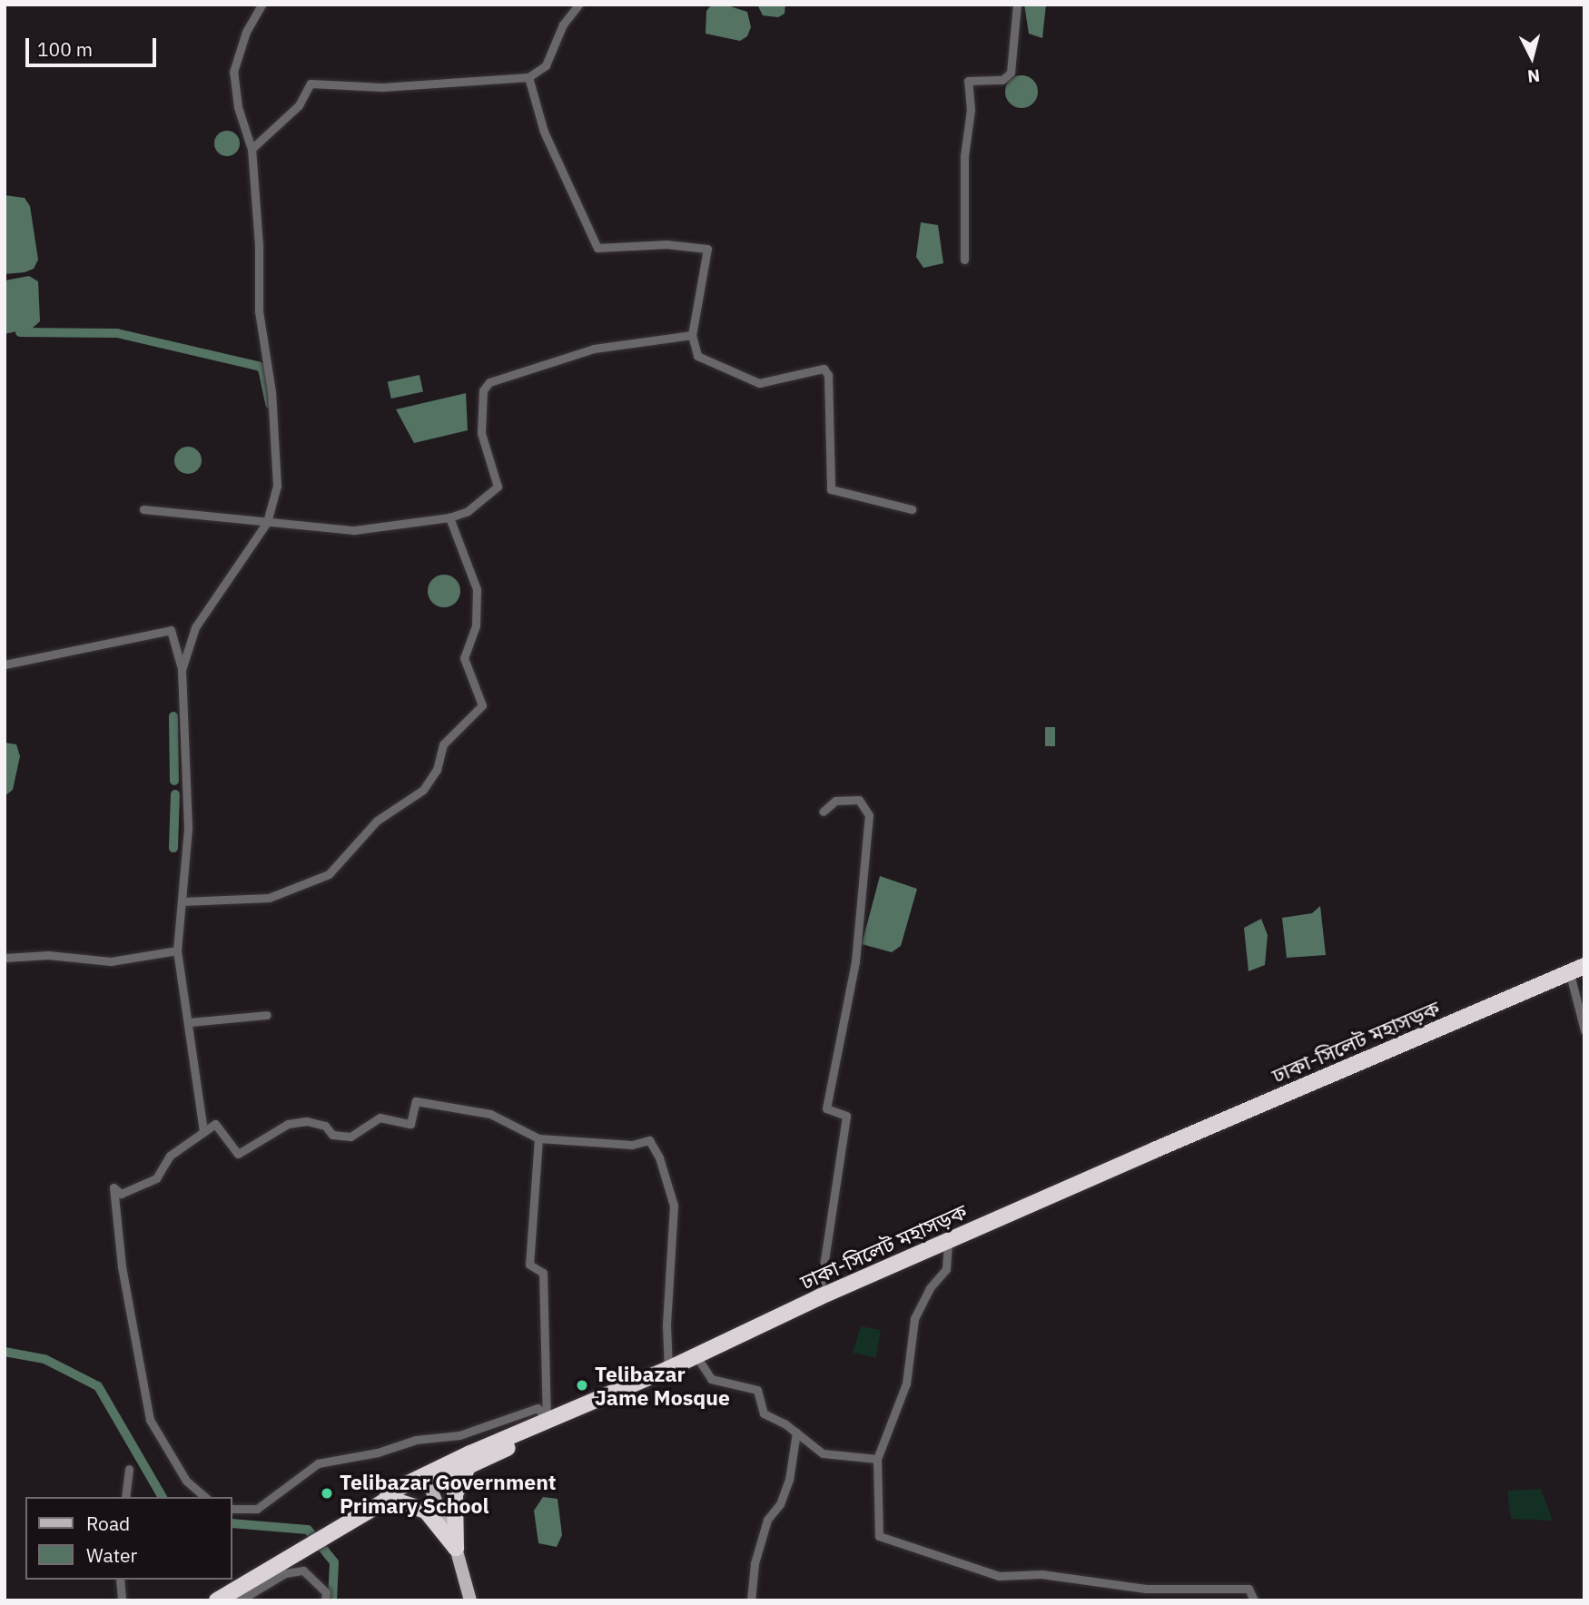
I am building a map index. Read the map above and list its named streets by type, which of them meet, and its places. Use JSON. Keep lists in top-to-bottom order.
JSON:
{
  "streets": {
    "highway": ["ঢাকা-সিলেট মহাসড়ক"]
  },
  "places": ["Telibazar Jame Mosque", "Telibazar Government Primary School"],
  "legend": ["Road", "Water"],
  "scale_bar": "100 m",
  "north": "bottom"
}
